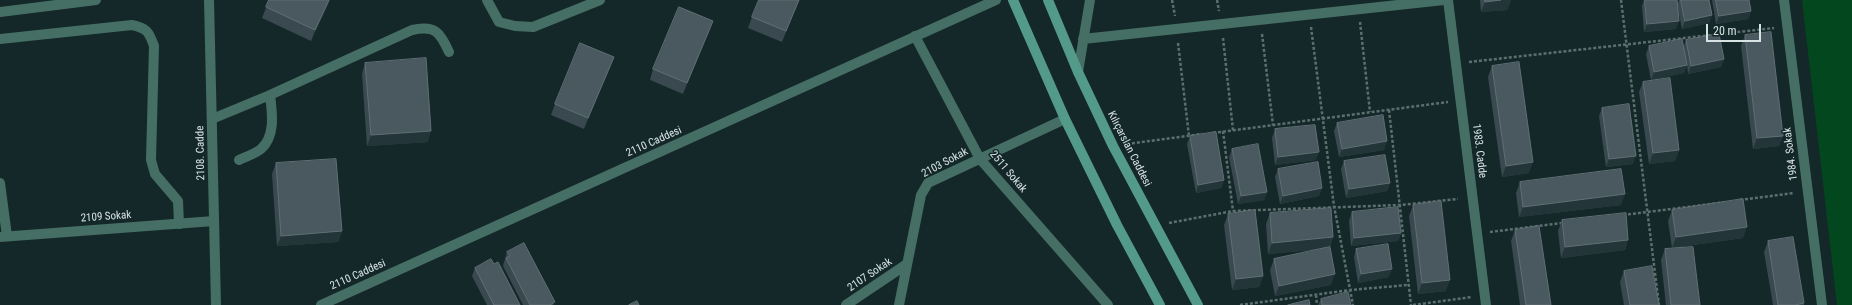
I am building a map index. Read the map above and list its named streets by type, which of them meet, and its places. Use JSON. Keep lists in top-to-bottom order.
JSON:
{
  "streets": {
    "main road": ["Kılıçarslan Caddesi"],
    "street": [
      "2110 Caddesi",
      "1983. Cadde",
      "2108. Cadde",
      "1984. Sokak",
      "2103 Sokak",
      "2511 Sokak",
      "2109 Sokak",
      "2107 Sokak"
    ]
  },
  "crossings": [
    ["2110 Caddesi", "2511 Sokak"],
    ["2108. Cadde", "2109 Sokak"],
    ["2103 Sokak", "2511 Sokak"],
    ["2103 Sokak", "2107 Sokak"]
  ],
  "scale_bar": "20 m"
}
